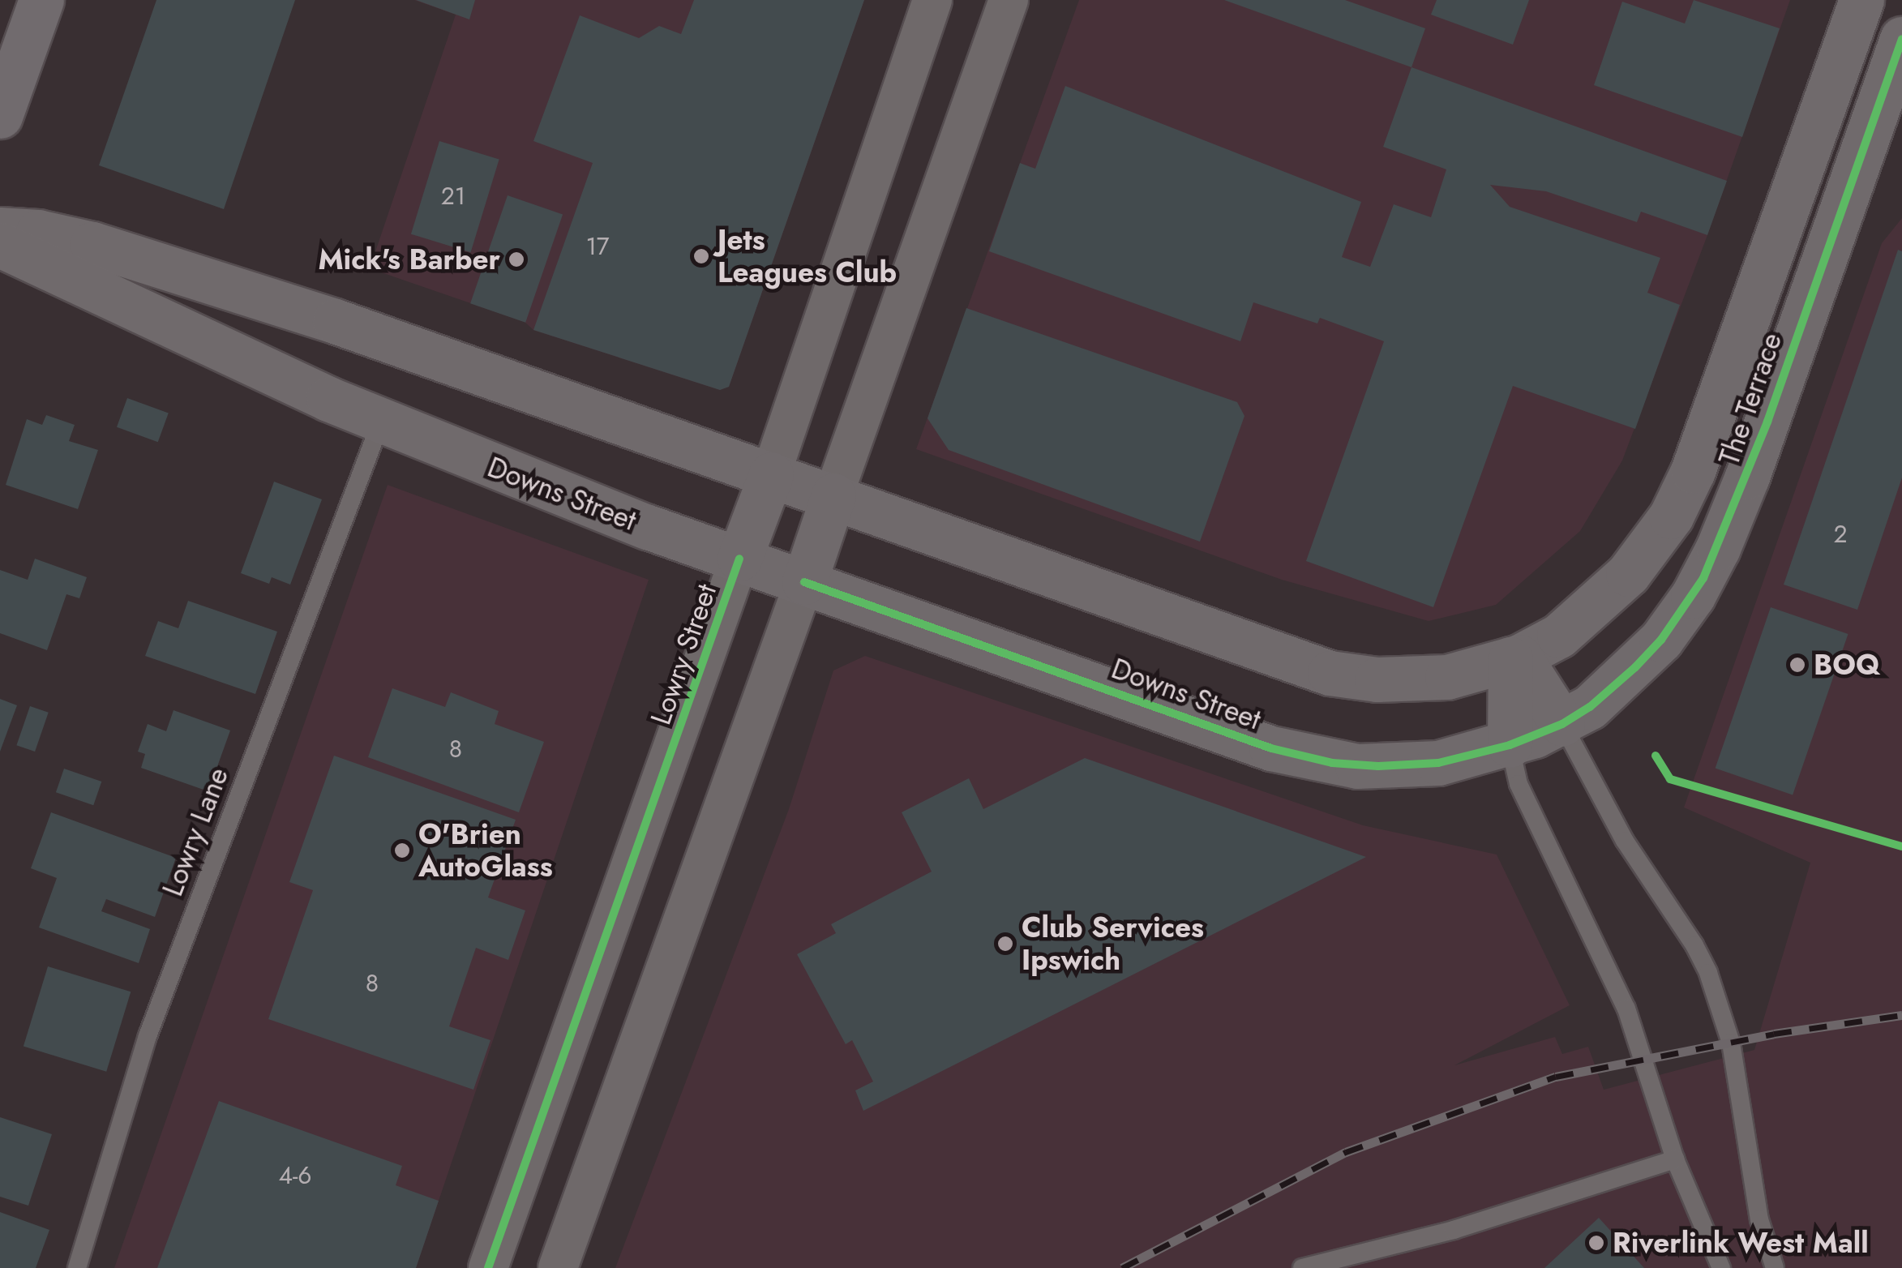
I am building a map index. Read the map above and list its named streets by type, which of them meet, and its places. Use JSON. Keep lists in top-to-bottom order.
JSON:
{
  "streets": {
    "main road": ["The Terrace", "Downs Street", "Lowry Street"],
    "lane": ["Lowry Lane"]
  },
  "crossings": [
    ["The Terrace", "Downs Street"],
    ["Downs Street", "Lowry Street"],
    ["Downs Street", "Lowry Lane"]
  ],
  "places": [
    "Jets Leagues Club",
    "Mick's Barber",
    "BOQ",
    "O'Brien AutoGlass",
    "Club Services Ipswich",
    "Riverlink West Mall"
  ],
  "house_numbers": [
    "21",
    "17",
    "2",
    "8",
    "8",
    "4-6"
  ]
}
